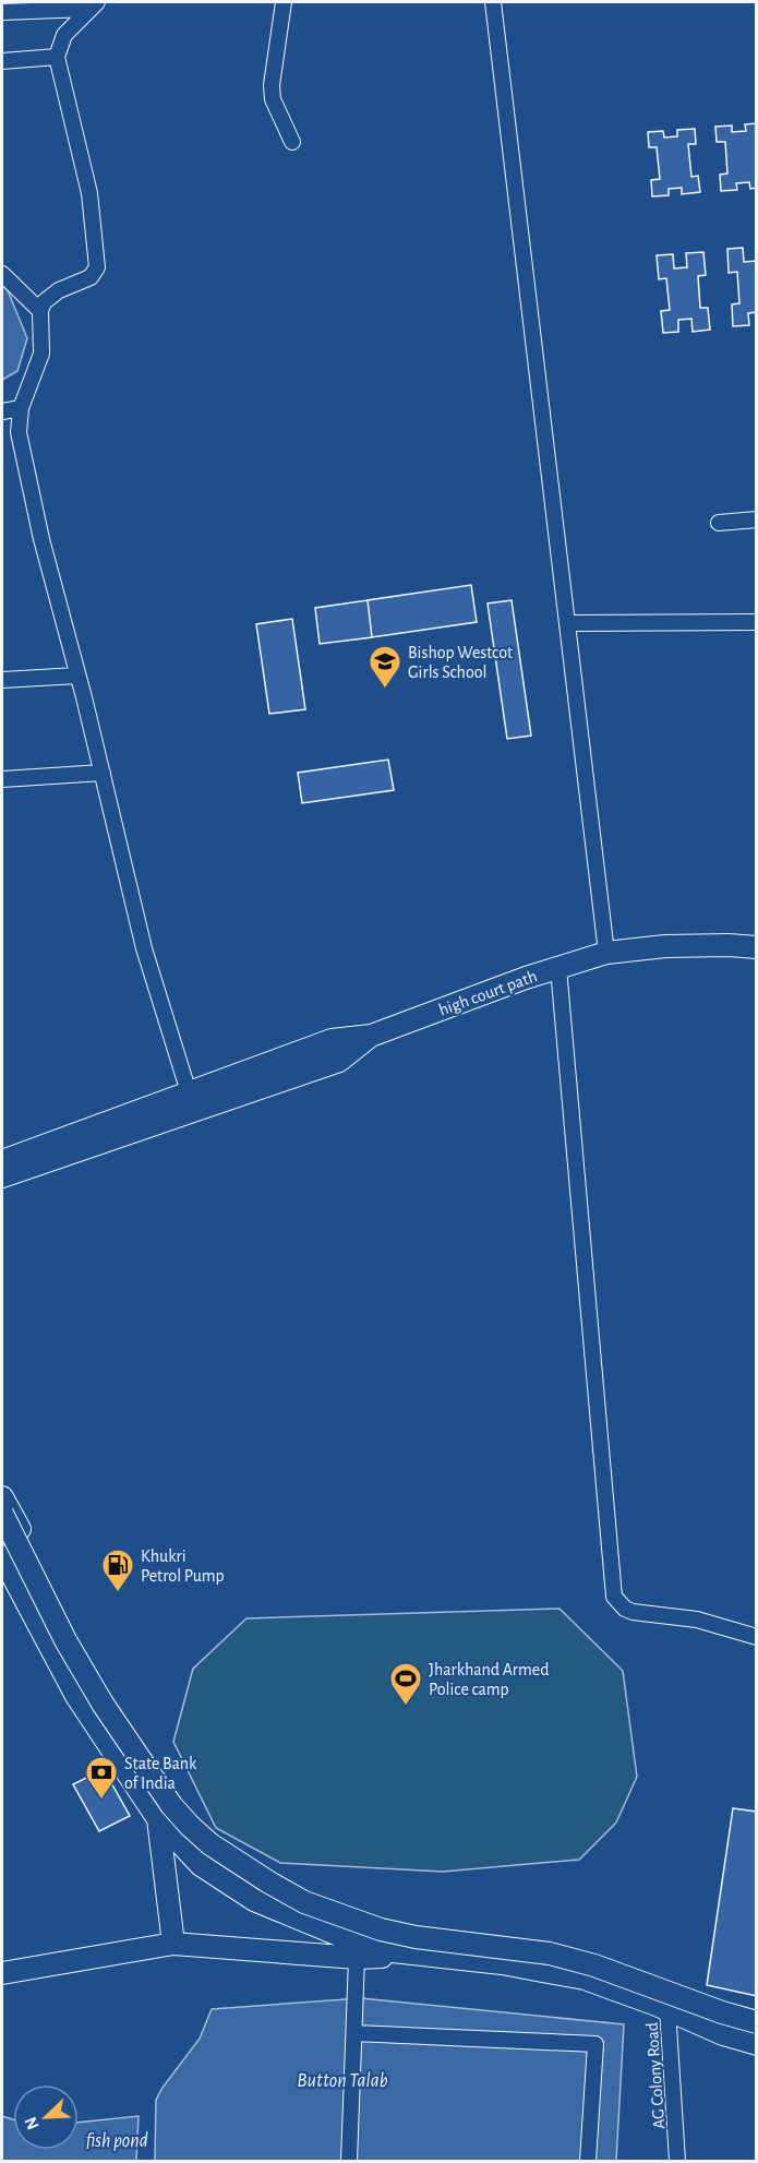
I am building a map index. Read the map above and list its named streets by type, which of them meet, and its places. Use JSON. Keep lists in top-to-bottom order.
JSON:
{
  "streets": {
    "main road": ["high court path"],
    "street": ["AG Colony Road"]
  },
  "water": ["Button Talab", "fish pond"],
  "places": {
    "school or university": ["Bishop Westcot Girls School"],
    "fuel station": ["Khukri Petrol Pump"],
    "sports": ["Jharkhand Armed Police camp"],
    "bank": ["State Bank of India"]
  },
  "north": "bottom left"
}
